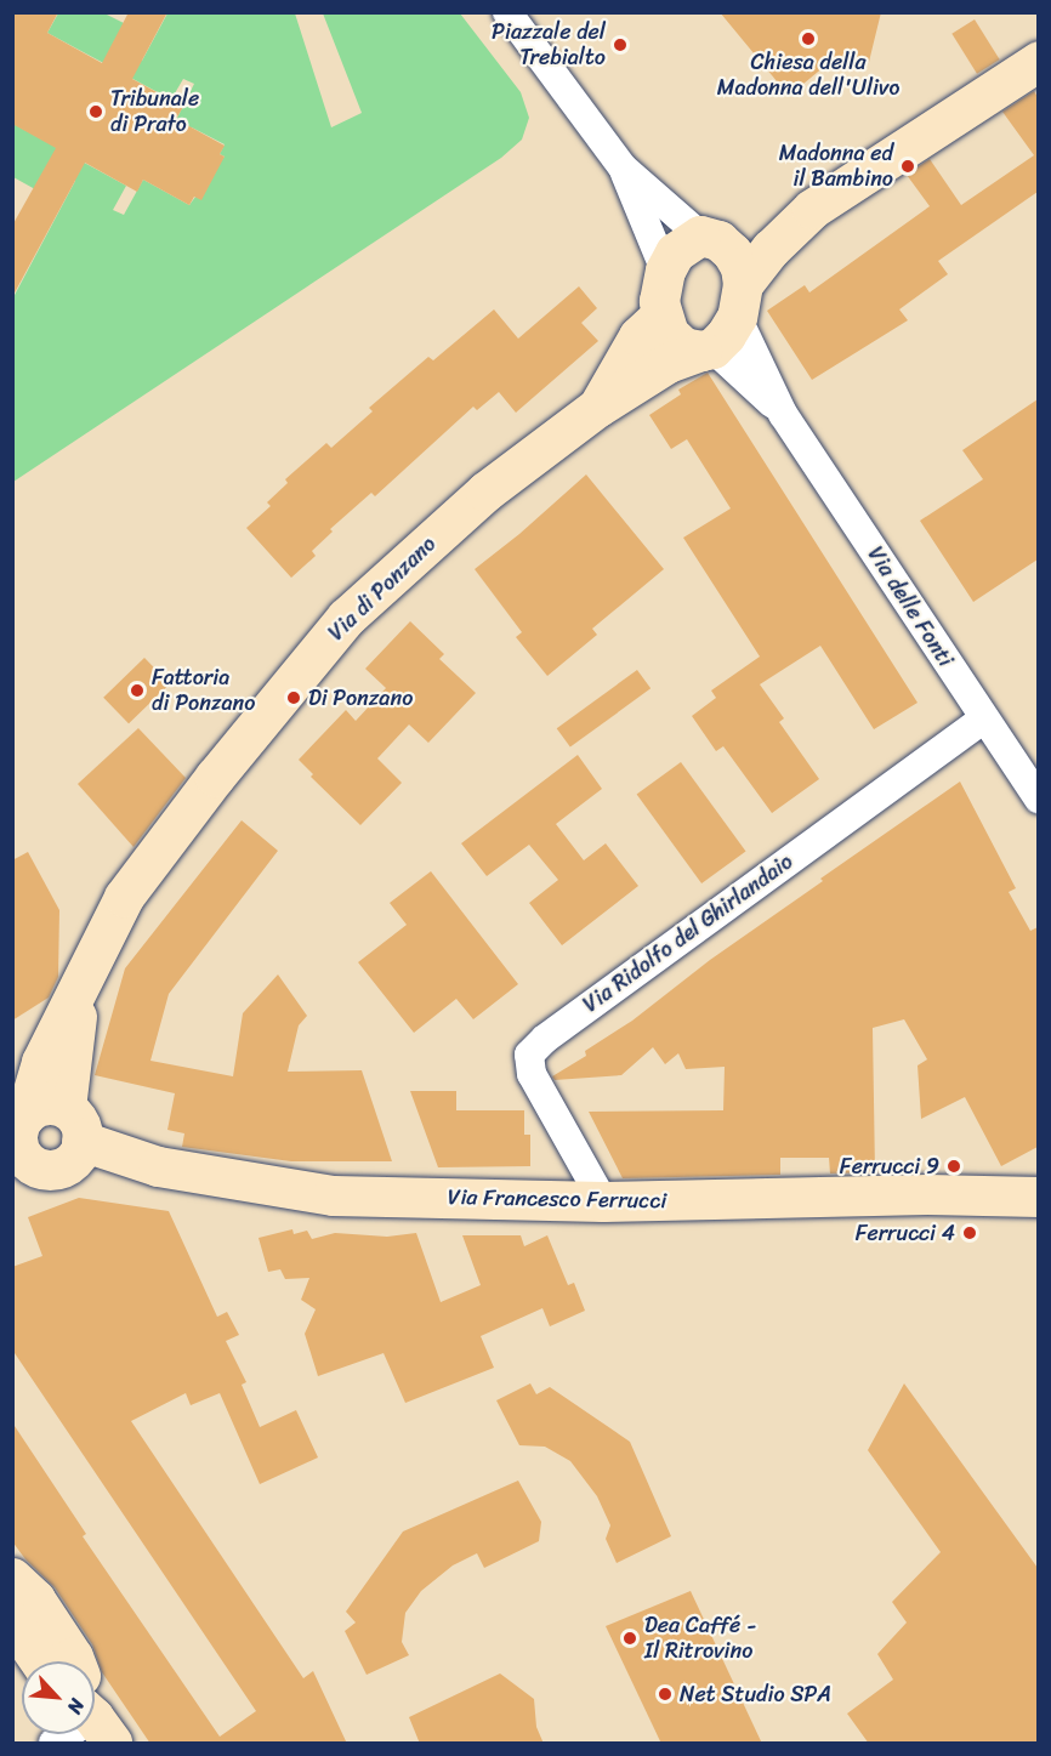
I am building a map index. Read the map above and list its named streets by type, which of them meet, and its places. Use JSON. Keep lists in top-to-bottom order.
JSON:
{
  "streets": {
    "street": [
      "Via di Ponzano",
      "Via delle Fonti",
      "Via Ridolfo del Ghirlandaio",
      "Via Francesco Ferrucci"
    ]
  },
  "crossings": [
    ["Via di Ponzano", "Via delle Fonti"],
    ["Via di Ponzano", "Via Francesco Ferrucci"],
    ["Via delle Fonti", "Via Ridolfo del Ghirlandaio"],
    ["Via Ridolfo del Ghirlandaio", "Via Francesco Ferrucci"]
  ],
  "places": [
    "Chiesa della Madonna dell'Ulivo",
    "Piazzale del Trebialto",
    "Tribunale di Prato",
    "Madonna ed il Bambino",
    "Fattoria di Ponzano",
    "Di Ponzano",
    "Ferrucci 9",
    "Ferrucci 4",
    "Dea Caffé - Il Ritrovino",
    "Net Studio SPA"
  ],
  "north": "bottom right"
}
